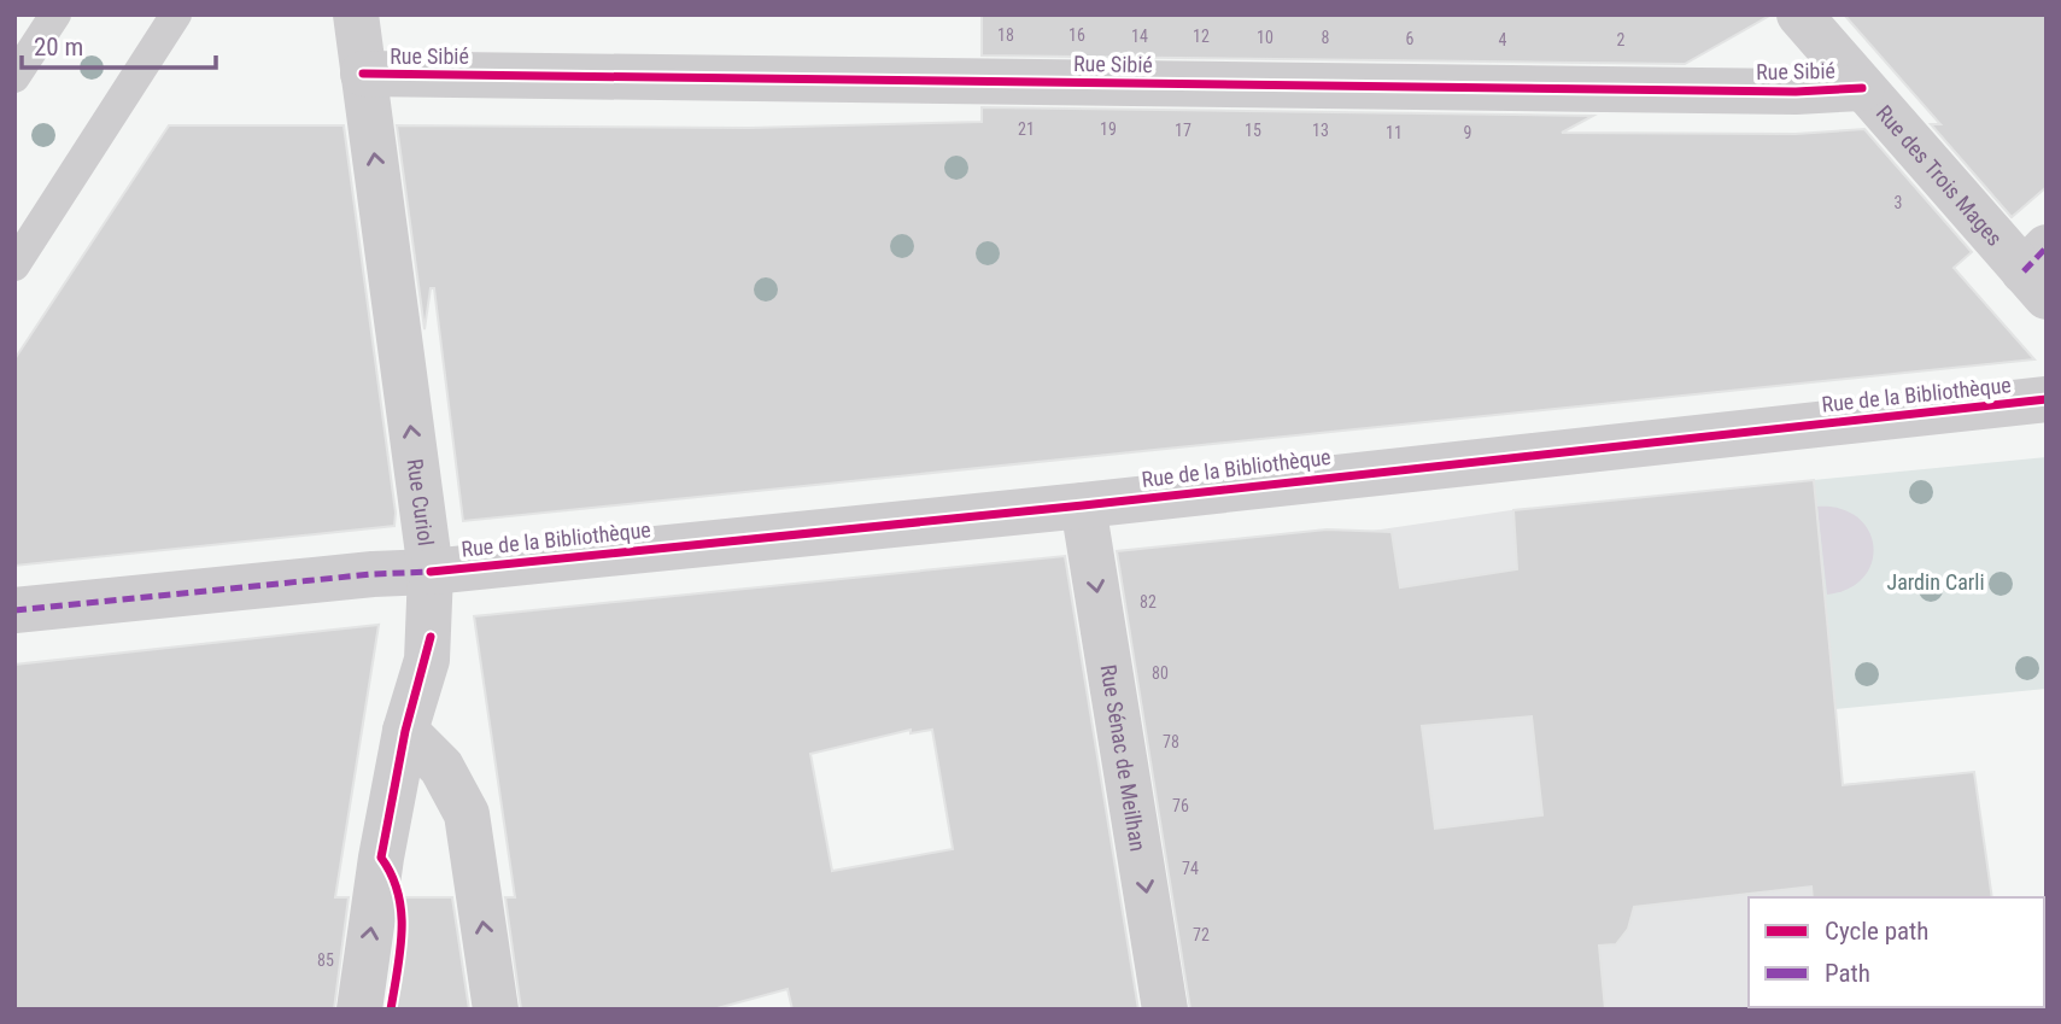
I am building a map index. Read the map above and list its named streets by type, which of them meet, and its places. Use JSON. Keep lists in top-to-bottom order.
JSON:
{
  "streets": {
    "street": [
      "Rue Sibié",
      "Rue des Trois Mages",
      "Rue de la Bibliothèque",
      "Rue Curiol",
      "Rue Sénac de Meilhan"
    ]
  },
  "crossings": [
    ["Rue Sibié", "Rue des Trois Mages"],
    ["Rue Sibié", "Rue Curiol"],
    ["Rue de la Bibliothèque", "Rue Curiol"],
    ["Rue de la Bibliothèque", "Rue Sénac de Meilhan"]
  ],
  "one_way": ["Rue Sénac de Meilhan"],
  "parks": ["Jardin Carli"],
  "house_numbers": [
    "18",
    "16",
    "14",
    "12",
    "10",
    "8",
    "6",
    "4",
    "2",
    "21",
    "19",
    "17",
    "15",
    "13",
    "11",
    "9",
    "3",
    "82",
    "80",
    "78",
    "76",
    "74",
    "72",
    "85"
  ],
  "legend": ["Cycle path", "Path"],
  "scale_bar": "20 m"
}
